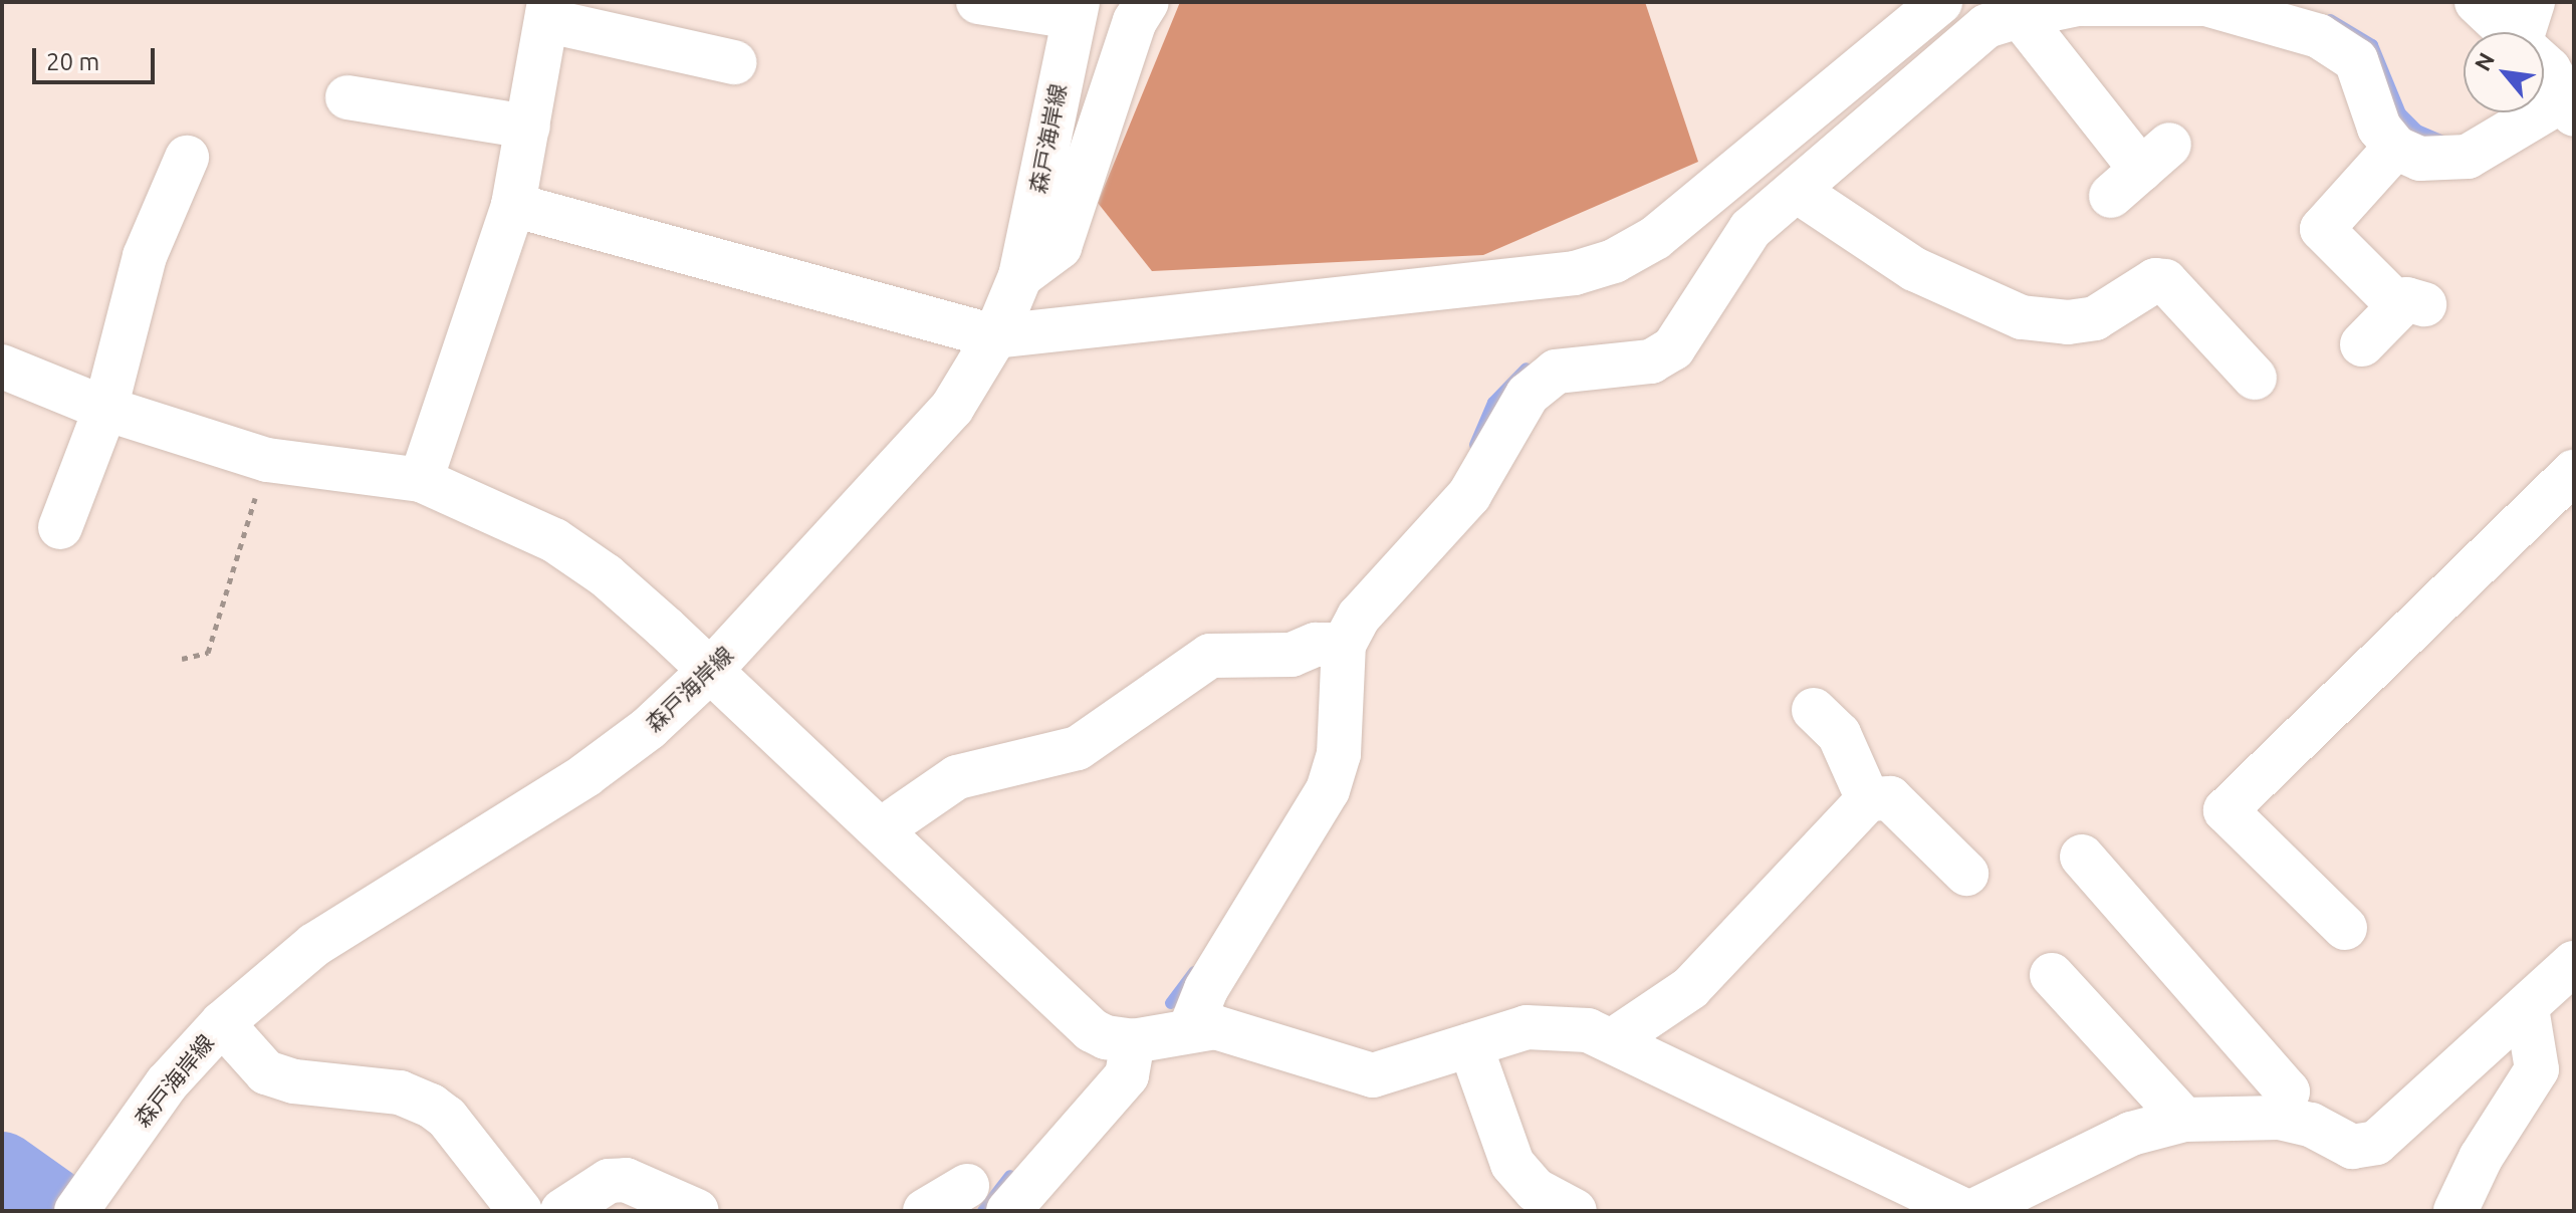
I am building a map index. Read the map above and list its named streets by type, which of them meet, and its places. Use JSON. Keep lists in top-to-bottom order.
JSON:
{
  "streets": {
    "street": ["森戸海岸線"]
  },
  "scale_bar": "20 m",
  "north": "top left"
}
